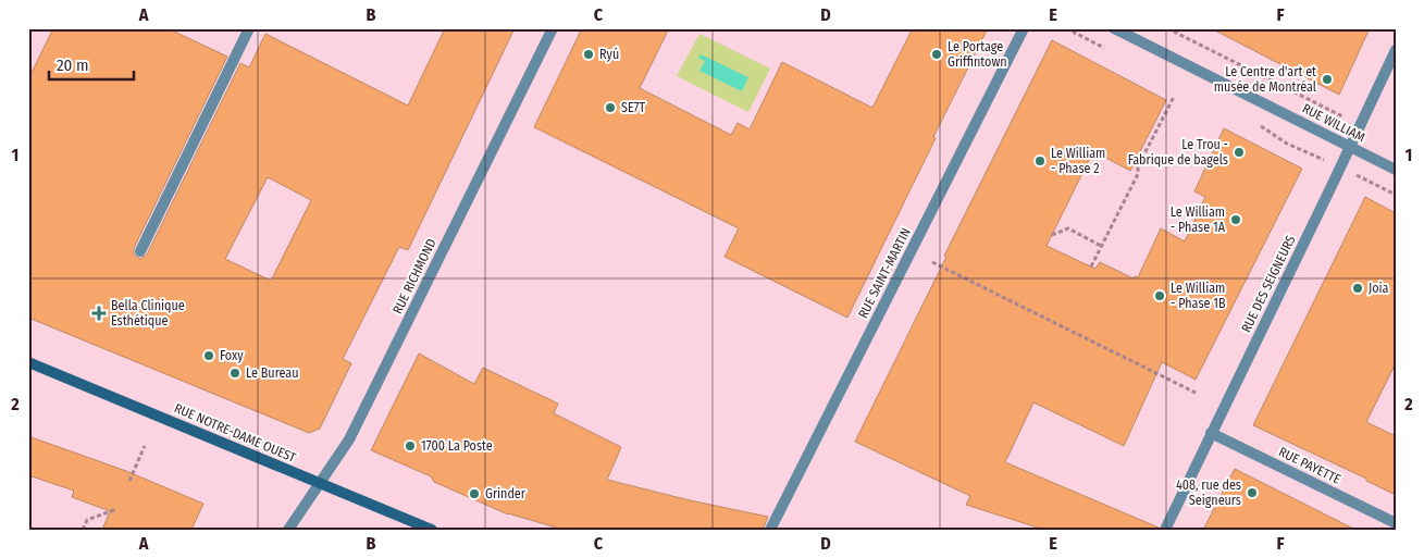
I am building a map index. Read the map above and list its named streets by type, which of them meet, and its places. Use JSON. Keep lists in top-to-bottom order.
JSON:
{
  "streets": {
    "main road": ["RUE NOTRE-DAME OUEST"],
    "street": [
      "RUE WILLIAM",
      "RUE SAINT-MARTIN",
      "RUE RICHMOND",
      "RUE DES SEIGNEURS",
      "RUE PAYETTE"
    ]
  },
  "crossings": [
    ["RUE WILLIAM", "RUE DES SEIGNEURS"],
    ["RUE RICHMOND", "RUE NOTRE-DAME OUEST"],
    ["RUE DES SEIGNEURS", "RUE PAYETTE"]
  ],
  "places": {
    "other": [
      "Ryú",
      "Le Portage Griffintown",
      "Le Centre d'art et musée de Montréal",
      "SE7T",
      "Le Trou - Fabrique de bagels",
      "Le William - Phase 2",
      "Le William - Phase 1A",
      "Joia",
      "Le William - Phase 1B",
      "Foxy",
      "Le Bureau",
      "1700 La Poste",
      "408, rue des Seigneurs",
      "Grinder"
    ],
    "health": ["Bella Clinique Esthétique"]
  },
  "scale_bar": "20 m",
  "grid": {
    "columns": [
      "A",
      "B",
      "C",
      "D",
      "E",
      "F"
    ],
    "rows": ["1", "2"]
  }
}
